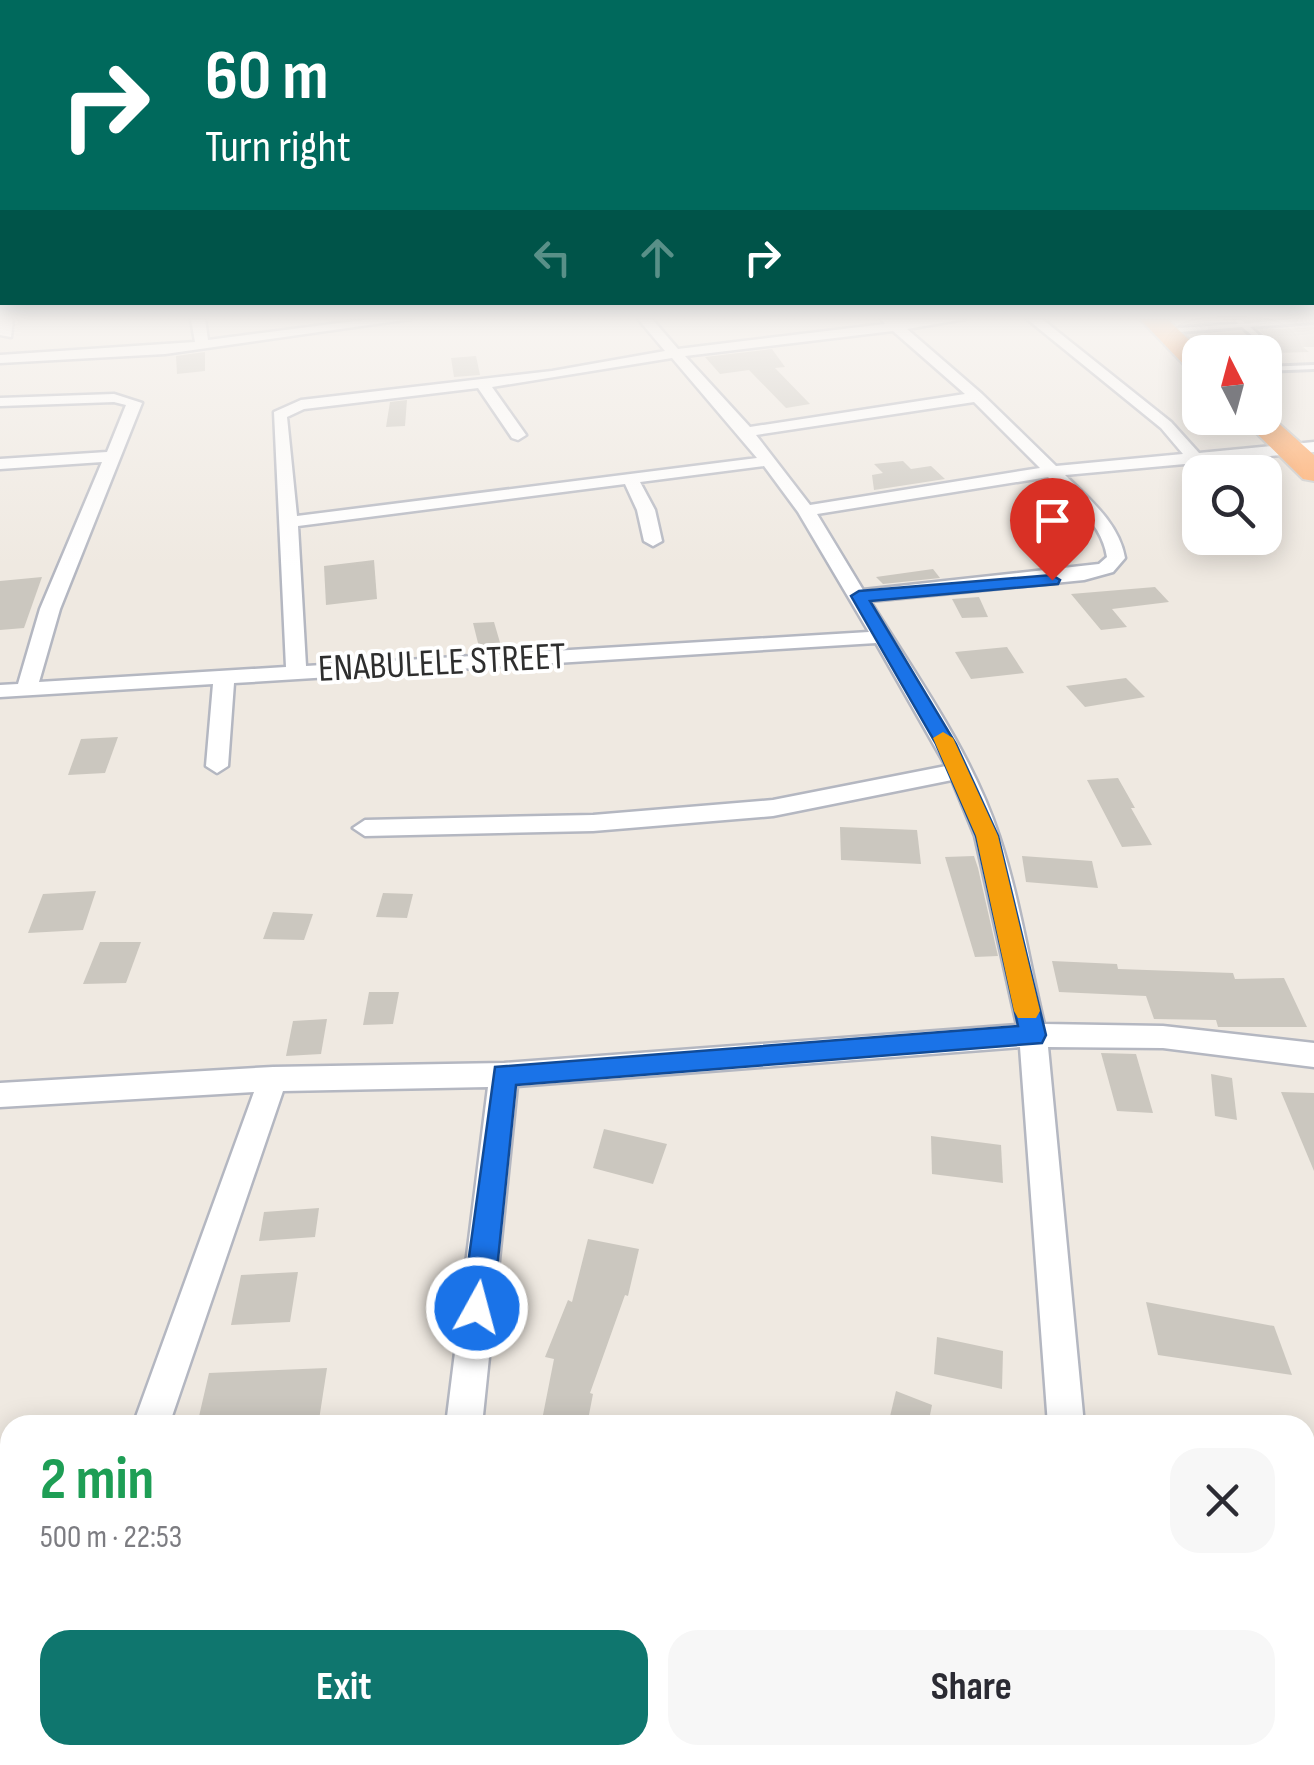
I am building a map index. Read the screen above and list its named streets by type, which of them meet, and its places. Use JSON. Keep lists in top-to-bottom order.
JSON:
{
  "streets": {
    "street": ["ENABULELE STREET"]
  },
  "north": "top",
  "page": {
    "turn": ["60 m", "Turn right"],
    "heading": ["2 min", "500 m · 22:53"],
    "buttons": ["Exit", "Share"]
  }
}
